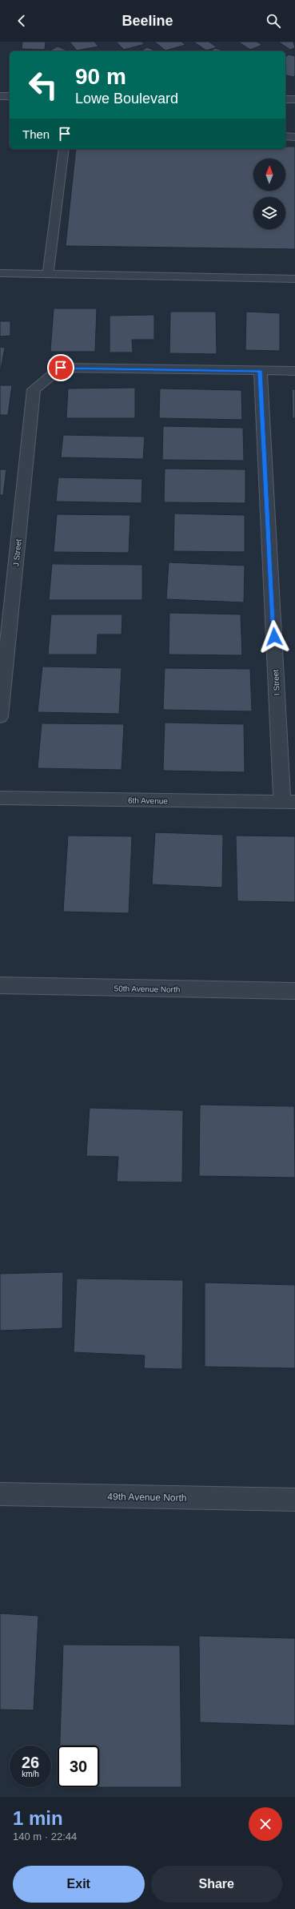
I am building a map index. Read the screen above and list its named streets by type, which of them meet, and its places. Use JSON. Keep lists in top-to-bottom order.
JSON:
{
  "streets": {
    "street": [
      "J Street",
      "I Street",
      "6th Avenue",
      "50th Avenue North",
      "49th Avenue North"
    ]
  },
  "crossings": [
    ["J Street", "I Street"],
    ["I Street", "6th Avenue"]
  ],
  "north": "top",
  "page": {
    "header": "Beeline",
    "turn": ["90 m", "Lowe Boulevard"],
    "then": "Then",
    "speed": "26 km/h",
    "limit": "30",
    "heading": ["1 min", "140 m · 22:44"],
    "buttons": ["Exit", "Share"]
  }
}
